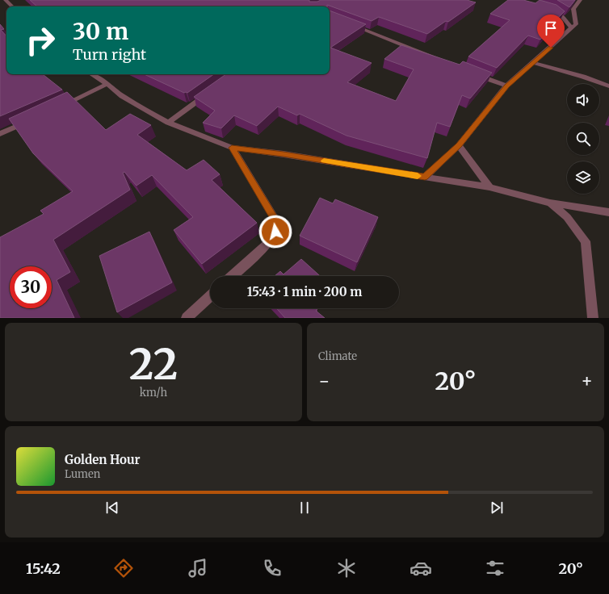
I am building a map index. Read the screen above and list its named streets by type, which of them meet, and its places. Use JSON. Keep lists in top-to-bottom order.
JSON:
{
  "page": {
    "turn": ["30 m", "Turn right"],
    "limit": "30",
    "trip": "15:43 · 1 min · 200 m",
    "tile": [
      ["22", "km/h"],
      "Climate"
    ],
    "heat": ["−", "20°", "+"],
    "song": ["Golden Hour", "Lumen"],
    "tabs": ["15:42", "20°"]
  }
}
